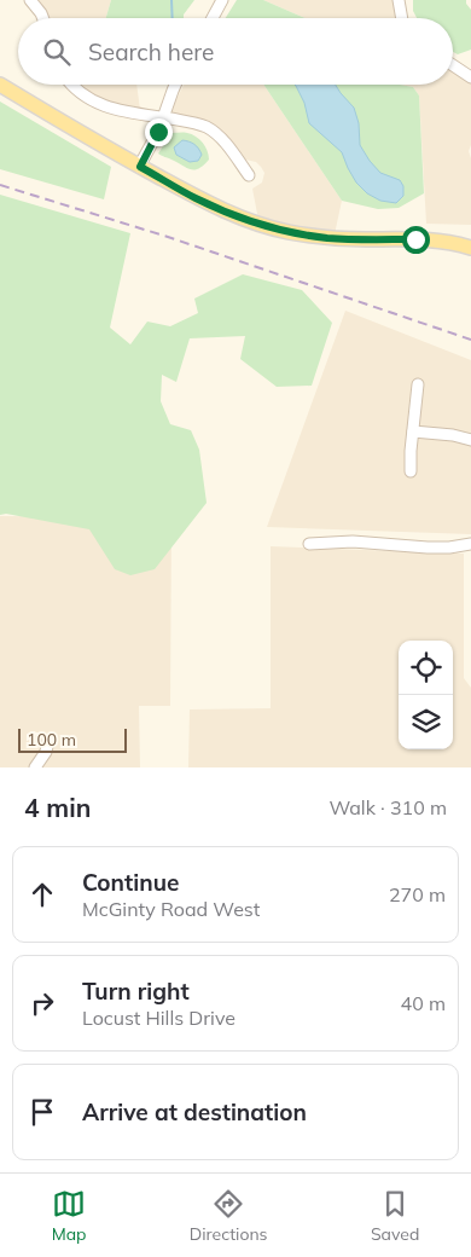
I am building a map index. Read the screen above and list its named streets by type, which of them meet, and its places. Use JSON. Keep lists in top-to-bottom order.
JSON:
{
  "scale_bar": "100 m",
  "page": {
    "search": "Search here",
    "scale": "100 m",
    "heading": ["4 min", "Walk · 310 m"],
    "list": [
      ["Continue", "McGinty Road West", "270 m"],
      ["Turn right", "Locust Hills Drive", "40 m"],
      "Arrive at destination"
    ],
    "nav": ["Map", "Directions", "Saved"]
  }
}
